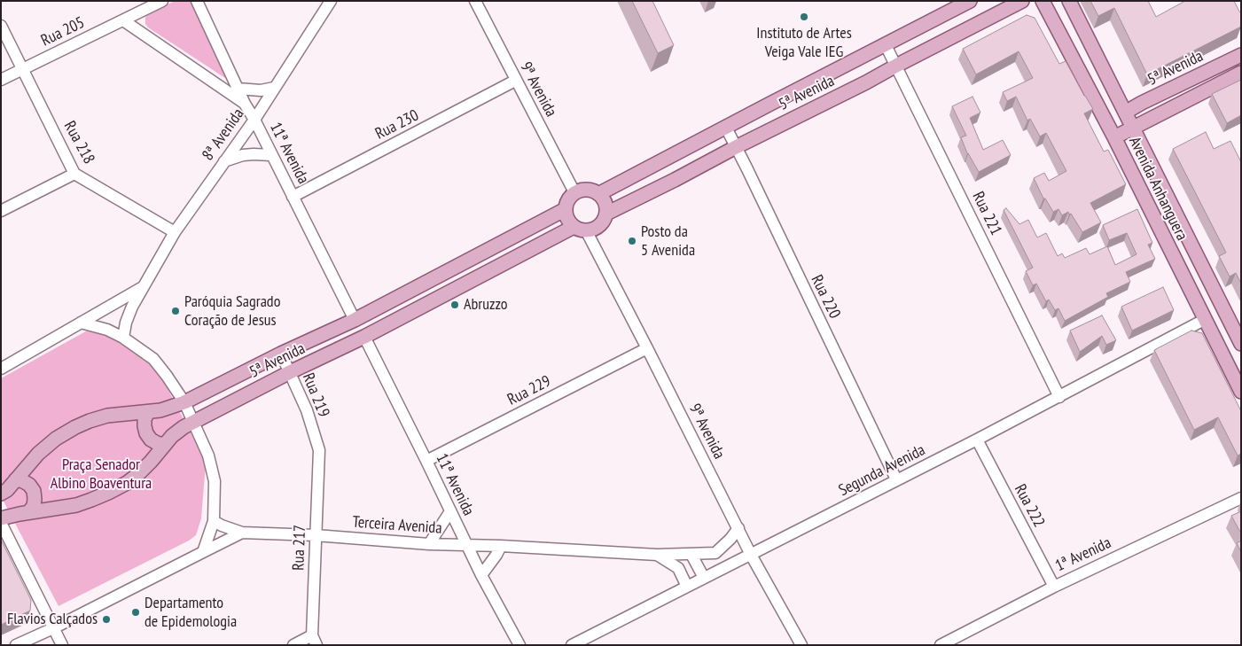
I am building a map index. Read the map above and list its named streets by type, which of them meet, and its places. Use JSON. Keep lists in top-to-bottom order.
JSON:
{
  "streets": {
    "main road": ["5ª Avenida", "Avenida Anhanguera"],
    "street": [
      "Rua 205",
      "9ª Avenida",
      "Rua 230",
      "8ª Avenida",
      "Rua 218",
      "11ª Avenida",
      "Rua 221",
      "Rua 220",
      "Rua 229",
      "Rua 219",
      "Segunda Avenida",
      "Rua 222",
      "Terceira Avenida",
      "Rua 217",
      "1ª Avenida"
    ]
  },
  "crossings": [
    ["Rua 205", "Rua 218"],
    ["5ª Avenida", "9ª Avenida"],
    ["5ª Avenida", "11ª Avenida"],
    ["5ª Avenida", "Avenida Anhanguera"],
    ["5ª Avenida", "Rua 221"],
    ["5ª Avenida", "Rua 220"],
    ["5ª Avenida", "Rua 219"],
    ["9ª Avenida", "Rua 230"],
    ["9ª Avenida", "Rua 229"],
    ["9ª Avenida", "Segunda Avenida"],
    ["9ª Avenida", "Terceira Avenida"],
    ["Rua 230", "11ª Avenida"],
    ["8ª Avenida", "Rua 218"],
    ["8ª Avenida", "11ª Avenida"],
    ["11ª Avenida", "Rua 229"],
    ["11ª Avenida", "Terceira Avenida"],
    ["Avenida Anhanguera", "Segunda Avenida"],
    ["Rua 221", "Segunda Avenida"],
    ["Rua 220", "Segunda Avenida"],
    ["Rua 219", "Rua 217"],
    ["Segunda Avenida", "Rua 222"],
    ["Segunda Avenida", "Terceira Avenida"],
    ["Rua 222", "1ª Avenida"],
    ["Terceira Avenida", "Rua 217"]
  ],
  "parks": ["Praça Senador Albino Boaventura"],
  "places": [
    "Instituto de Artes Veiga Vale IEG",
    "Posto da 5 Avenida",
    "Abruzzo",
    "Paróquia Sagrado Coração de Jesus",
    "Departamento de Epidemologia",
    "Flavios Calçados"
  ]
}
